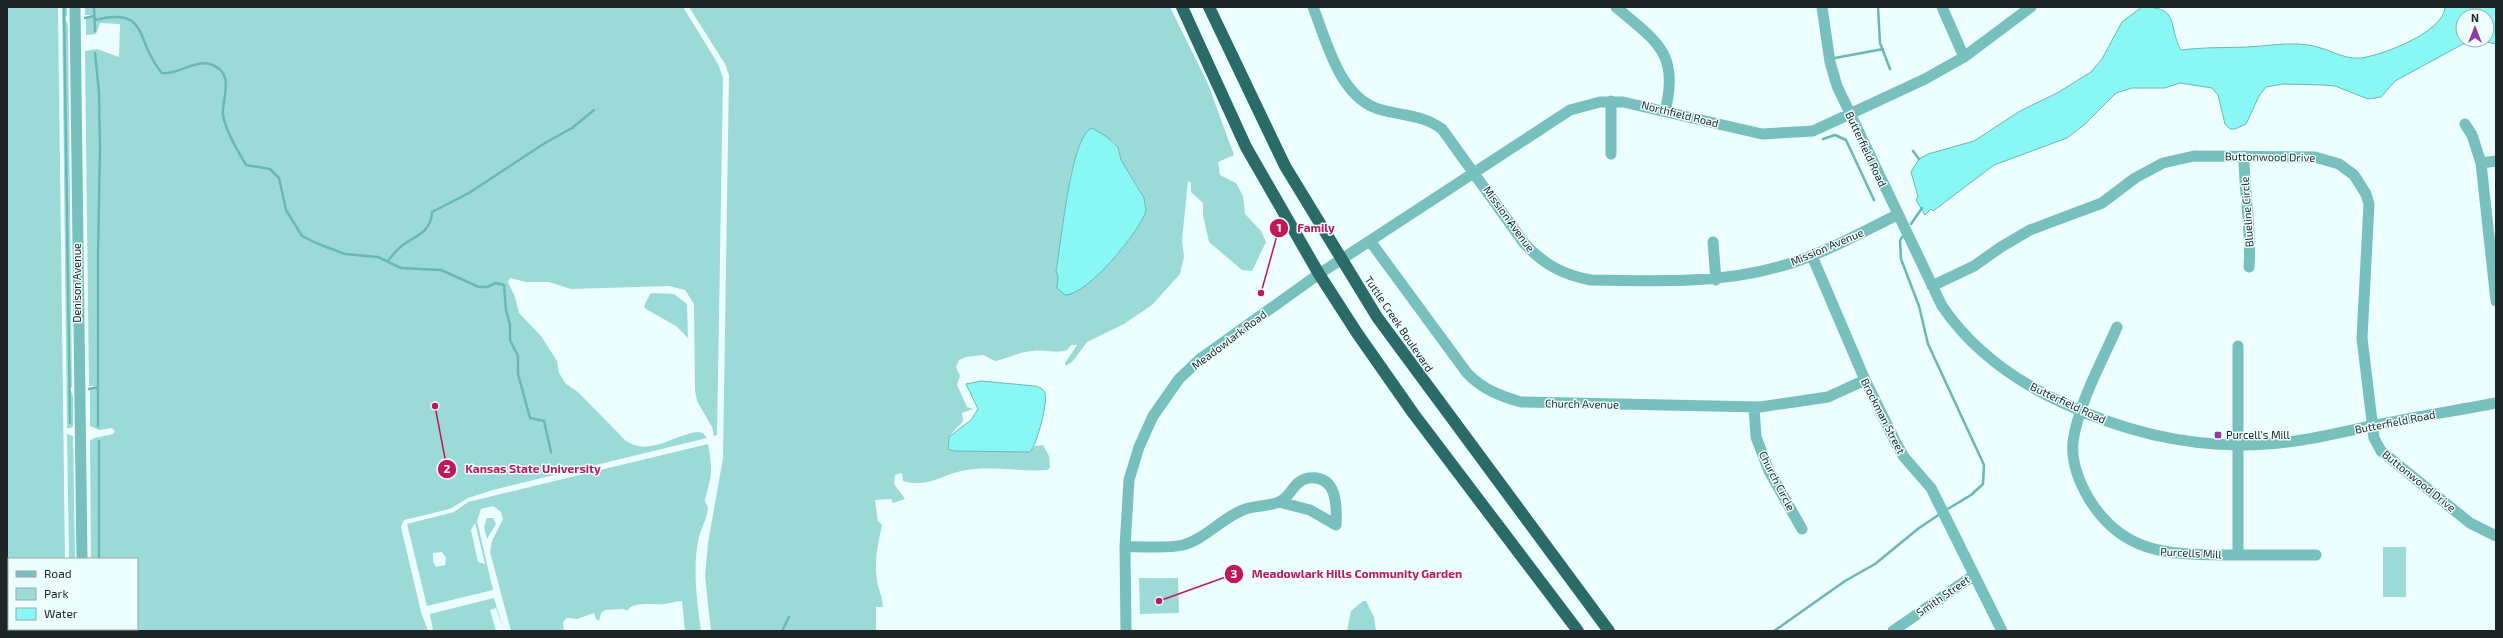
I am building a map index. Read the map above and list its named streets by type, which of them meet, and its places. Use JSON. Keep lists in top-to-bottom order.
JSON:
{
  "streets": {
    "highway": ["Tuttle Creek Boulevard"],
    "street": [
      "Northfield Road",
      "Butterfield Road",
      "Buttonwood Drive",
      "Blueline Circle",
      "Mission Avenue",
      "Denison Avenue",
      "Meadowlark Road",
      "Church Avenue",
      "Brockman Street",
      "Church Circle",
      "Purcells Mill",
      "Smith Street"
    ]
  },
  "crossings": [
    ["Northfield Road", "Butterfield Road"],
    ["Northfield Road", "Mission Avenue"],
    ["Northfield Road", "Tuttle Creek Boulevard"],
    ["Northfield Road", "Meadowlark Road"],
    ["Northfield Road", "Church Avenue"],
    ["Butterfield Road", "Buttonwood Drive"],
    ["Butterfield Road", "Mission Avenue"],
    ["Butterfield Road", "Purcells Mill"],
    ["Buttonwood Drive", "Blueline Circle"],
    ["Mission Avenue", "Brockman Street"],
    ["Tuttle Creek Boulevard", "Meadowlark Road"],
    ["Church Avenue", "Brockman Street"],
    ["Church Avenue", "Church Circle"],
    ["Brockman Street", "Smith Street"]
  ],
  "places": {
    "other": ["Family", "Kansas State University", "Meadowlark Hills Community Garden"],
    "transit": ["Purcell's Mill"]
  },
  "legend": ["Road", "Park", "Water"],
  "north": "top"
}
